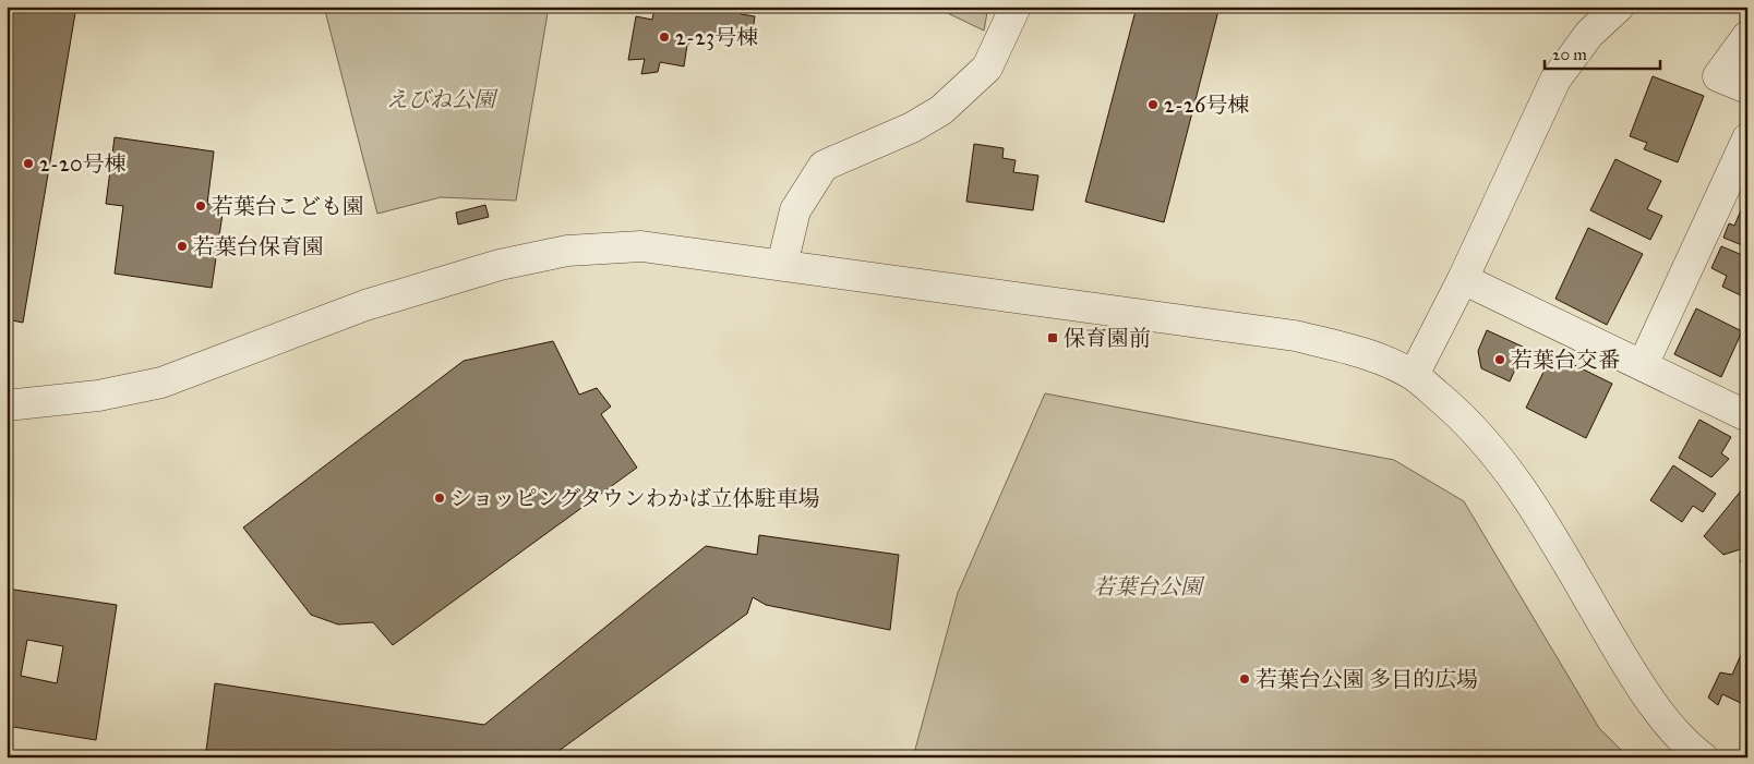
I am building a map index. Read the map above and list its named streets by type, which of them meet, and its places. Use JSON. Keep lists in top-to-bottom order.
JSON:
{
  "parks": ["えびね公園", "若葉台公園"],
  "places": {
    "other": [
      "2-23号棟",
      "2-26号棟",
      "2-20号棟",
      "若葉台こども園",
      "若葉台保育園",
      "若葉台交番",
      "ショッピングタウンわかば立体駐車場",
      "若葉台公園 多目的広場"
    ],
    "transit": ["保育園前"]
  },
  "scale_bar": "20 m"
}
